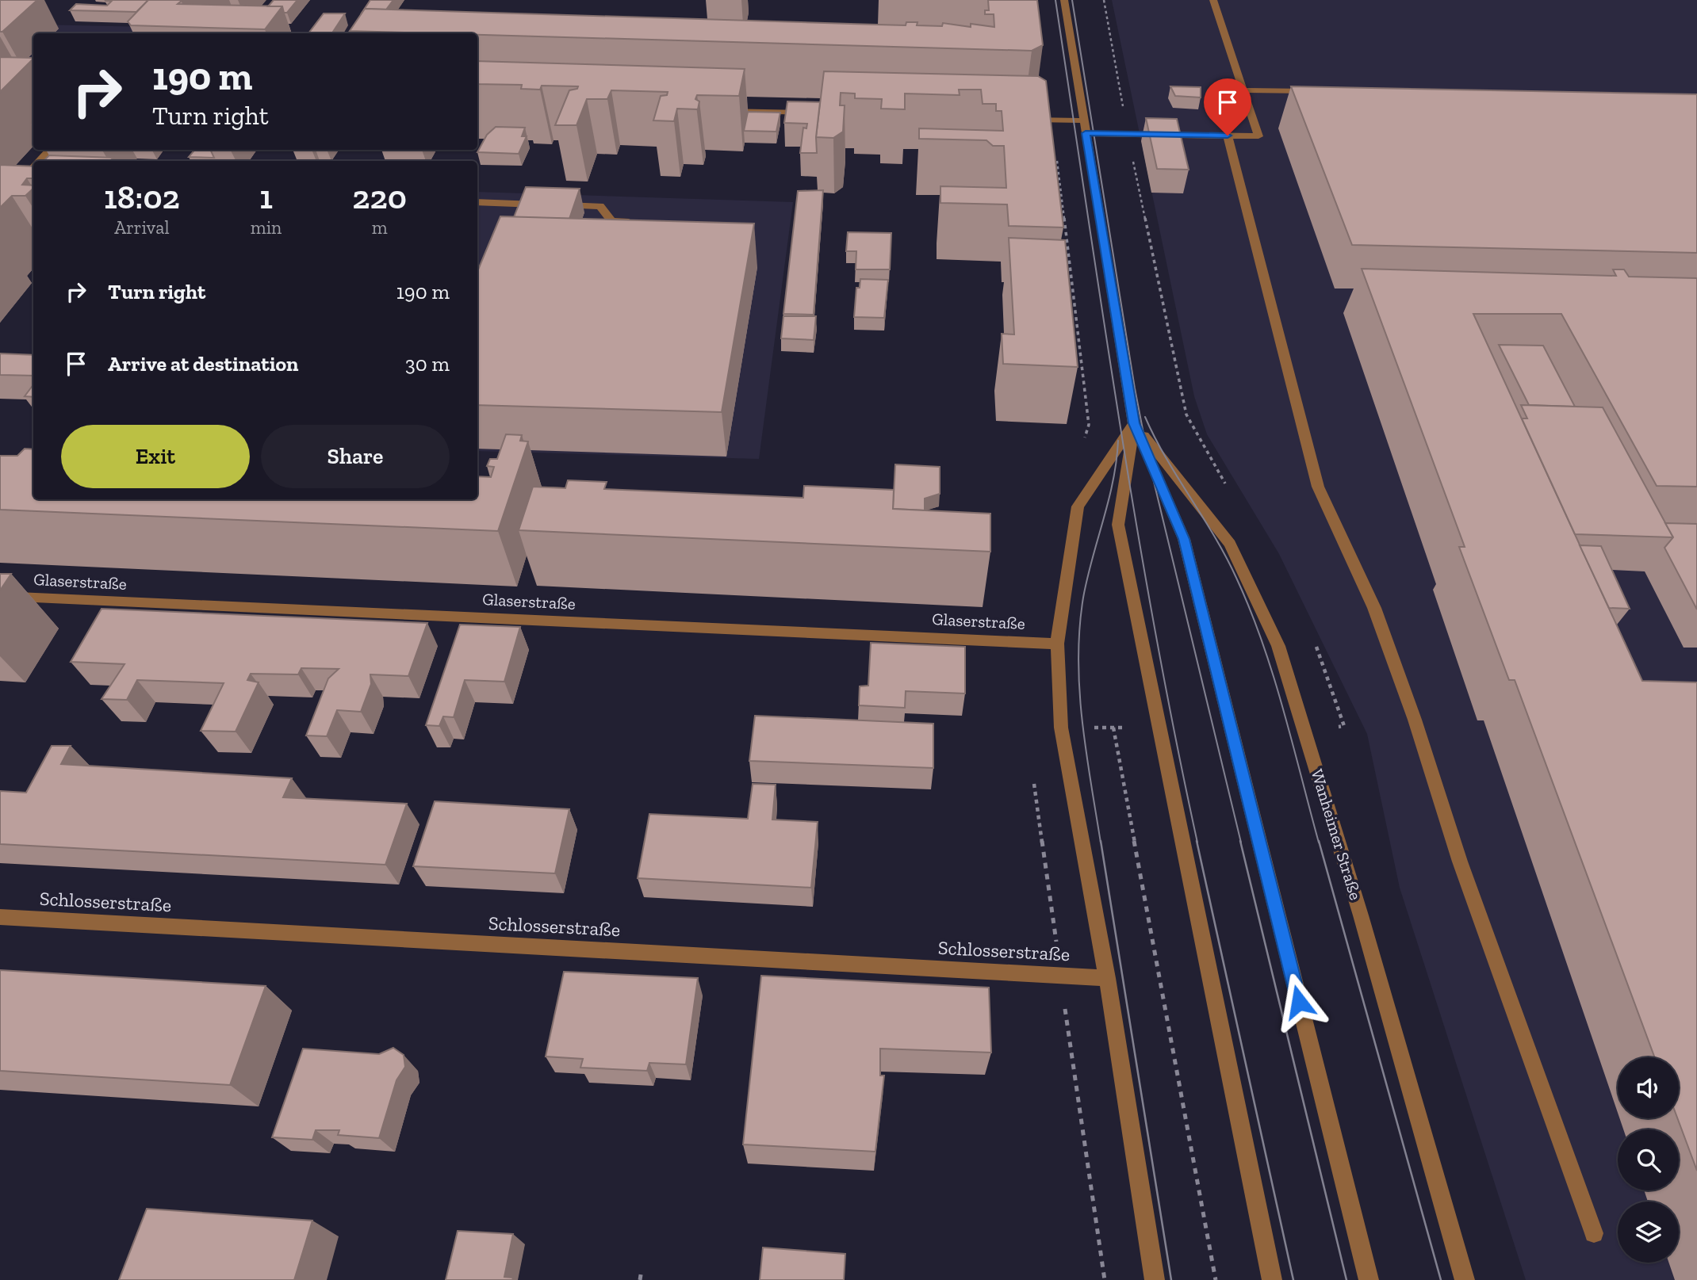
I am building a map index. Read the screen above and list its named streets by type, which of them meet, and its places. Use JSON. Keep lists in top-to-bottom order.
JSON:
{
  "streets": {
    "street": ["Glaserstraße", "Wanheimer Straße", "Schlosserstraße"]
  },
  "page": {
    "turn": ["190 m", "Turn right"],
    "eta": [
      "18:02",
      "Arrival",
      "1",
      "min",
      "220",
      "m"
    ],
    "list": [
      {
        "name": "Turn right",
        "value": "190 m"
      },
      {
        "name": "Arrive at destination",
        "value": "30 m"
      }
    ],
    "buttons": ["Exit", "Share"]
  }
}
